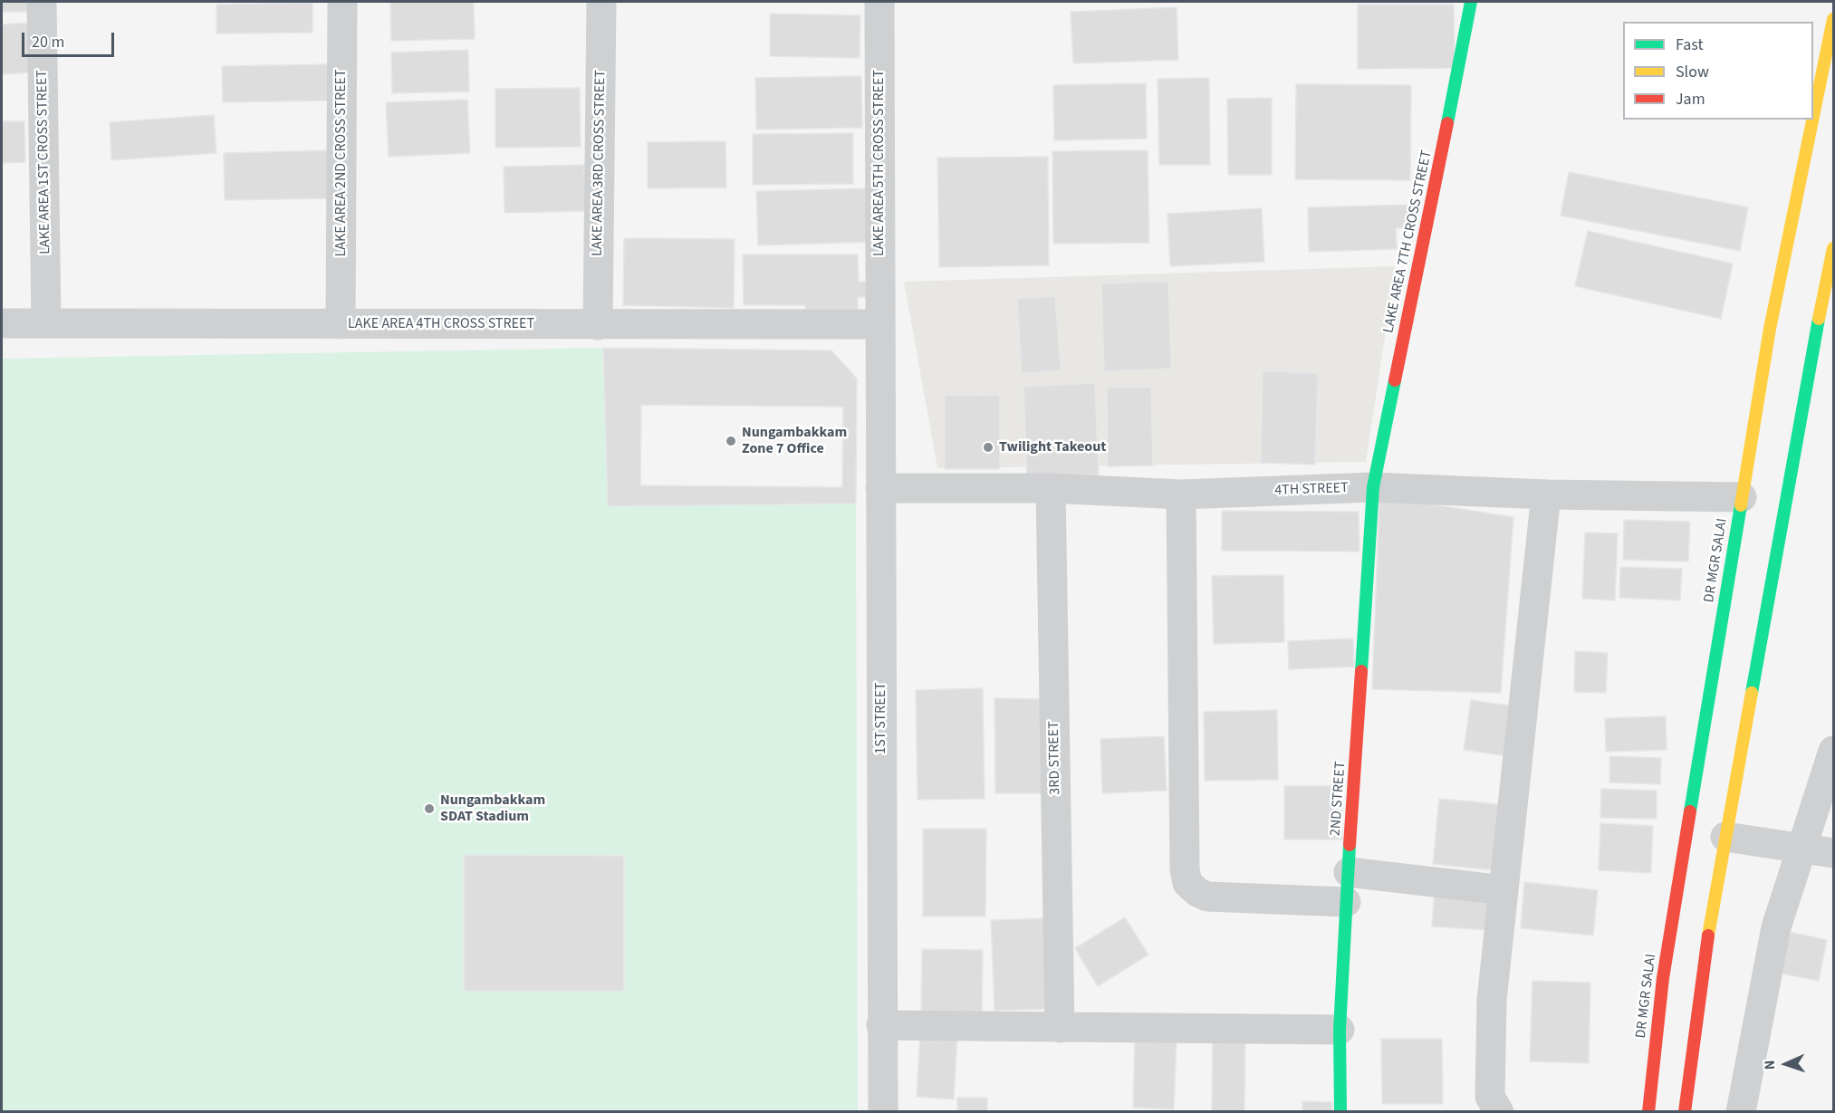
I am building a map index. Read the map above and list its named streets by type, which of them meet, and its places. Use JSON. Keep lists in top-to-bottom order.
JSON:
{
  "streets": {
    "main road": ["LAKE AREA 7TH CROSS STREET", "DR MGR SALAI", "2ND STREET"],
    "street": [
      "LAKE AREA 1ST CROSS STREET",
      "LAKE AREA 2ND CROSS STREET",
      "LAKE AREA 3RD CROSS STREET",
      "LAKE AREA 5TH CROSS STREET",
      "LAKE AREA 4TH CROSS STREET",
      "4TH STREET",
      "1ST STREET",
      "3RD STREET"
    ]
  },
  "crossings": [
    ["LAKE AREA 1ST CROSS STREET", "LAKE AREA 4TH CROSS STREET"],
    ["LAKE AREA 2ND CROSS STREET", "LAKE AREA 4TH CROSS STREET"],
    ["LAKE AREA 3RD CROSS STREET", "LAKE AREA 4TH CROSS STREET"],
    ["LAKE AREA 5TH CROSS STREET", "LAKE AREA 4TH CROSS STREET"],
    ["LAKE AREA 5TH CROSS STREET", "1ST STREET"],
    ["LAKE AREA 7TH CROSS STREET", "4TH STREET"],
    ["LAKE AREA 7TH CROSS STREET", "2ND STREET"],
    ["LAKE AREA 4TH CROSS STREET", "1ST STREET"],
    ["4TH STREET", "DR MGR SALAI"],
    ["4TH STREET", "1ST STREET"],
    ["4TH STREET", "3RD STREET"],
    ["4TH STREET", "2ND STREET"]
  ],
  "places": ["Nungambakkam Zone 7 Office", "Twilight Takeout", "Nungambakkam SDAT Stadium"],
  "legend": ["Fast", "Slow", "Jam"],
  "scale_bar": "20 m",
  "north": "left"
}
